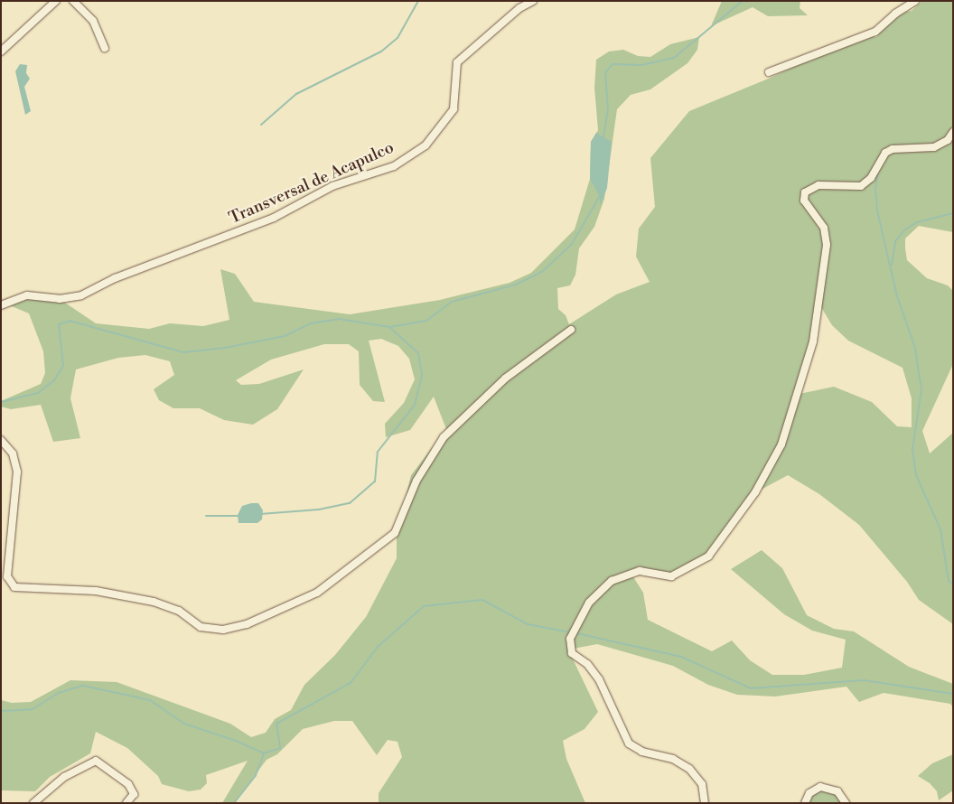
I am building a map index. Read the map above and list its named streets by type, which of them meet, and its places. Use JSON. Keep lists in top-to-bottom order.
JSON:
{
  "streets": {
    "street": ["Transversal de Acapulco"]
  }
}
